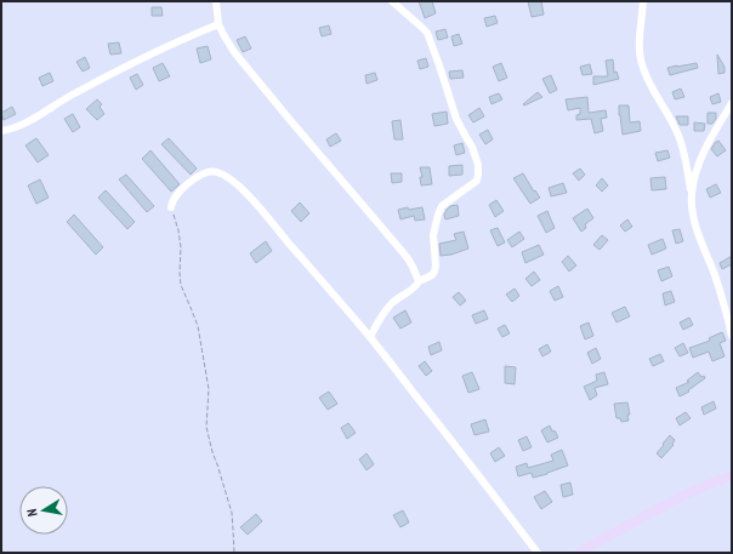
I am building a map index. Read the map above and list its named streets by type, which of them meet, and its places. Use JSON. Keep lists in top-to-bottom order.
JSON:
{
  "north": "left"
}
